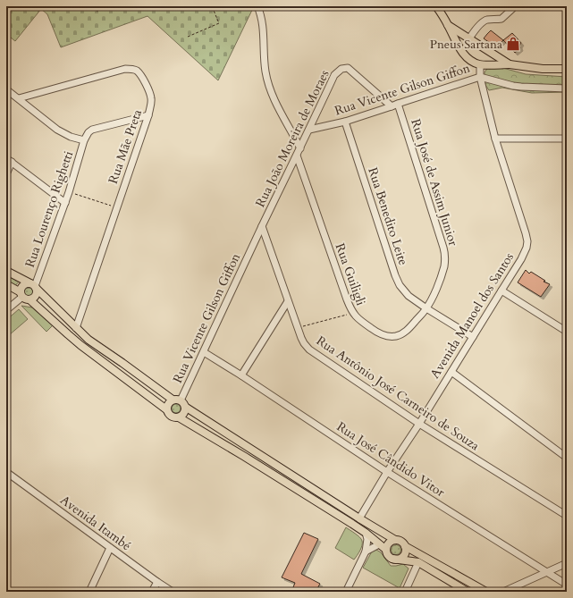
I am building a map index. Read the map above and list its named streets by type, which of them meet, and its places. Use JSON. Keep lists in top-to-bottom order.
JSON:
{
  "streets": {
    "street": [
      "Rua Vicente Gilson Giffon",
      "Rua João Moreira de Moraes",
      "Rua Mãe Preta",
      "Rua José de Assim Junior",
      "Rua Lourenço Righetti",
      "Rua Benedito Leite",
      "Rua Guiligli",
      "Avenida Manoel dos Santos",
      "Rua Antônio José Carneiro de Souza",
      "Rua José Cândido Vitor",
      "Avenida Itambé"
    ]
  },
  "crossings": [
    ["Rua Vicente Gilson Giffon", "Rua João Moreira de Moraes"],
    ["Rua Vicente Gilson Giffon", "Rua José de Assim Junior"],
    ["Rua Vicente Gilson Giffon", "Rua Benedito Leite"],
    ["Rua Vicente Gilson Giffon", "Avenida Manoel dos Santos"],
    ["Rua Vicente Gilson Giffon", "Rua Antônio José Carneiro de Souza"],
    ["Rua Vicente Gilson Giffon", "Rua José Cândido Vitor"],
    ["Rua João Moreira de Moraes", "Rua José de Assim Junior"],
    ["Rua João Moreira de Moraes", "Rua Guiligli"],
    ["Rua João Moreira de Moraes", "Rua Antônio José Carneiro de Souza"],
    ["Rua José de Assim Junior", "Rua Benedito Leite"],
    ["Rua José de Assim Junior", "Rua Guiligli"],
    ["Rua Benedito Leite", "Rua Guiligli"],
    ["Rua Benedito Leite", "Avenida Manoel dos Santos"],
    ["Avenida Manoel dos Santos", "Rua Antônio José Carneiro de Souza"],
    ["Avenida Manoel dos Santos", "Rua José Cândido Vitor"]
  ],
  "places": {
    "shop": ["Pneus Sartana"]
  }
}
